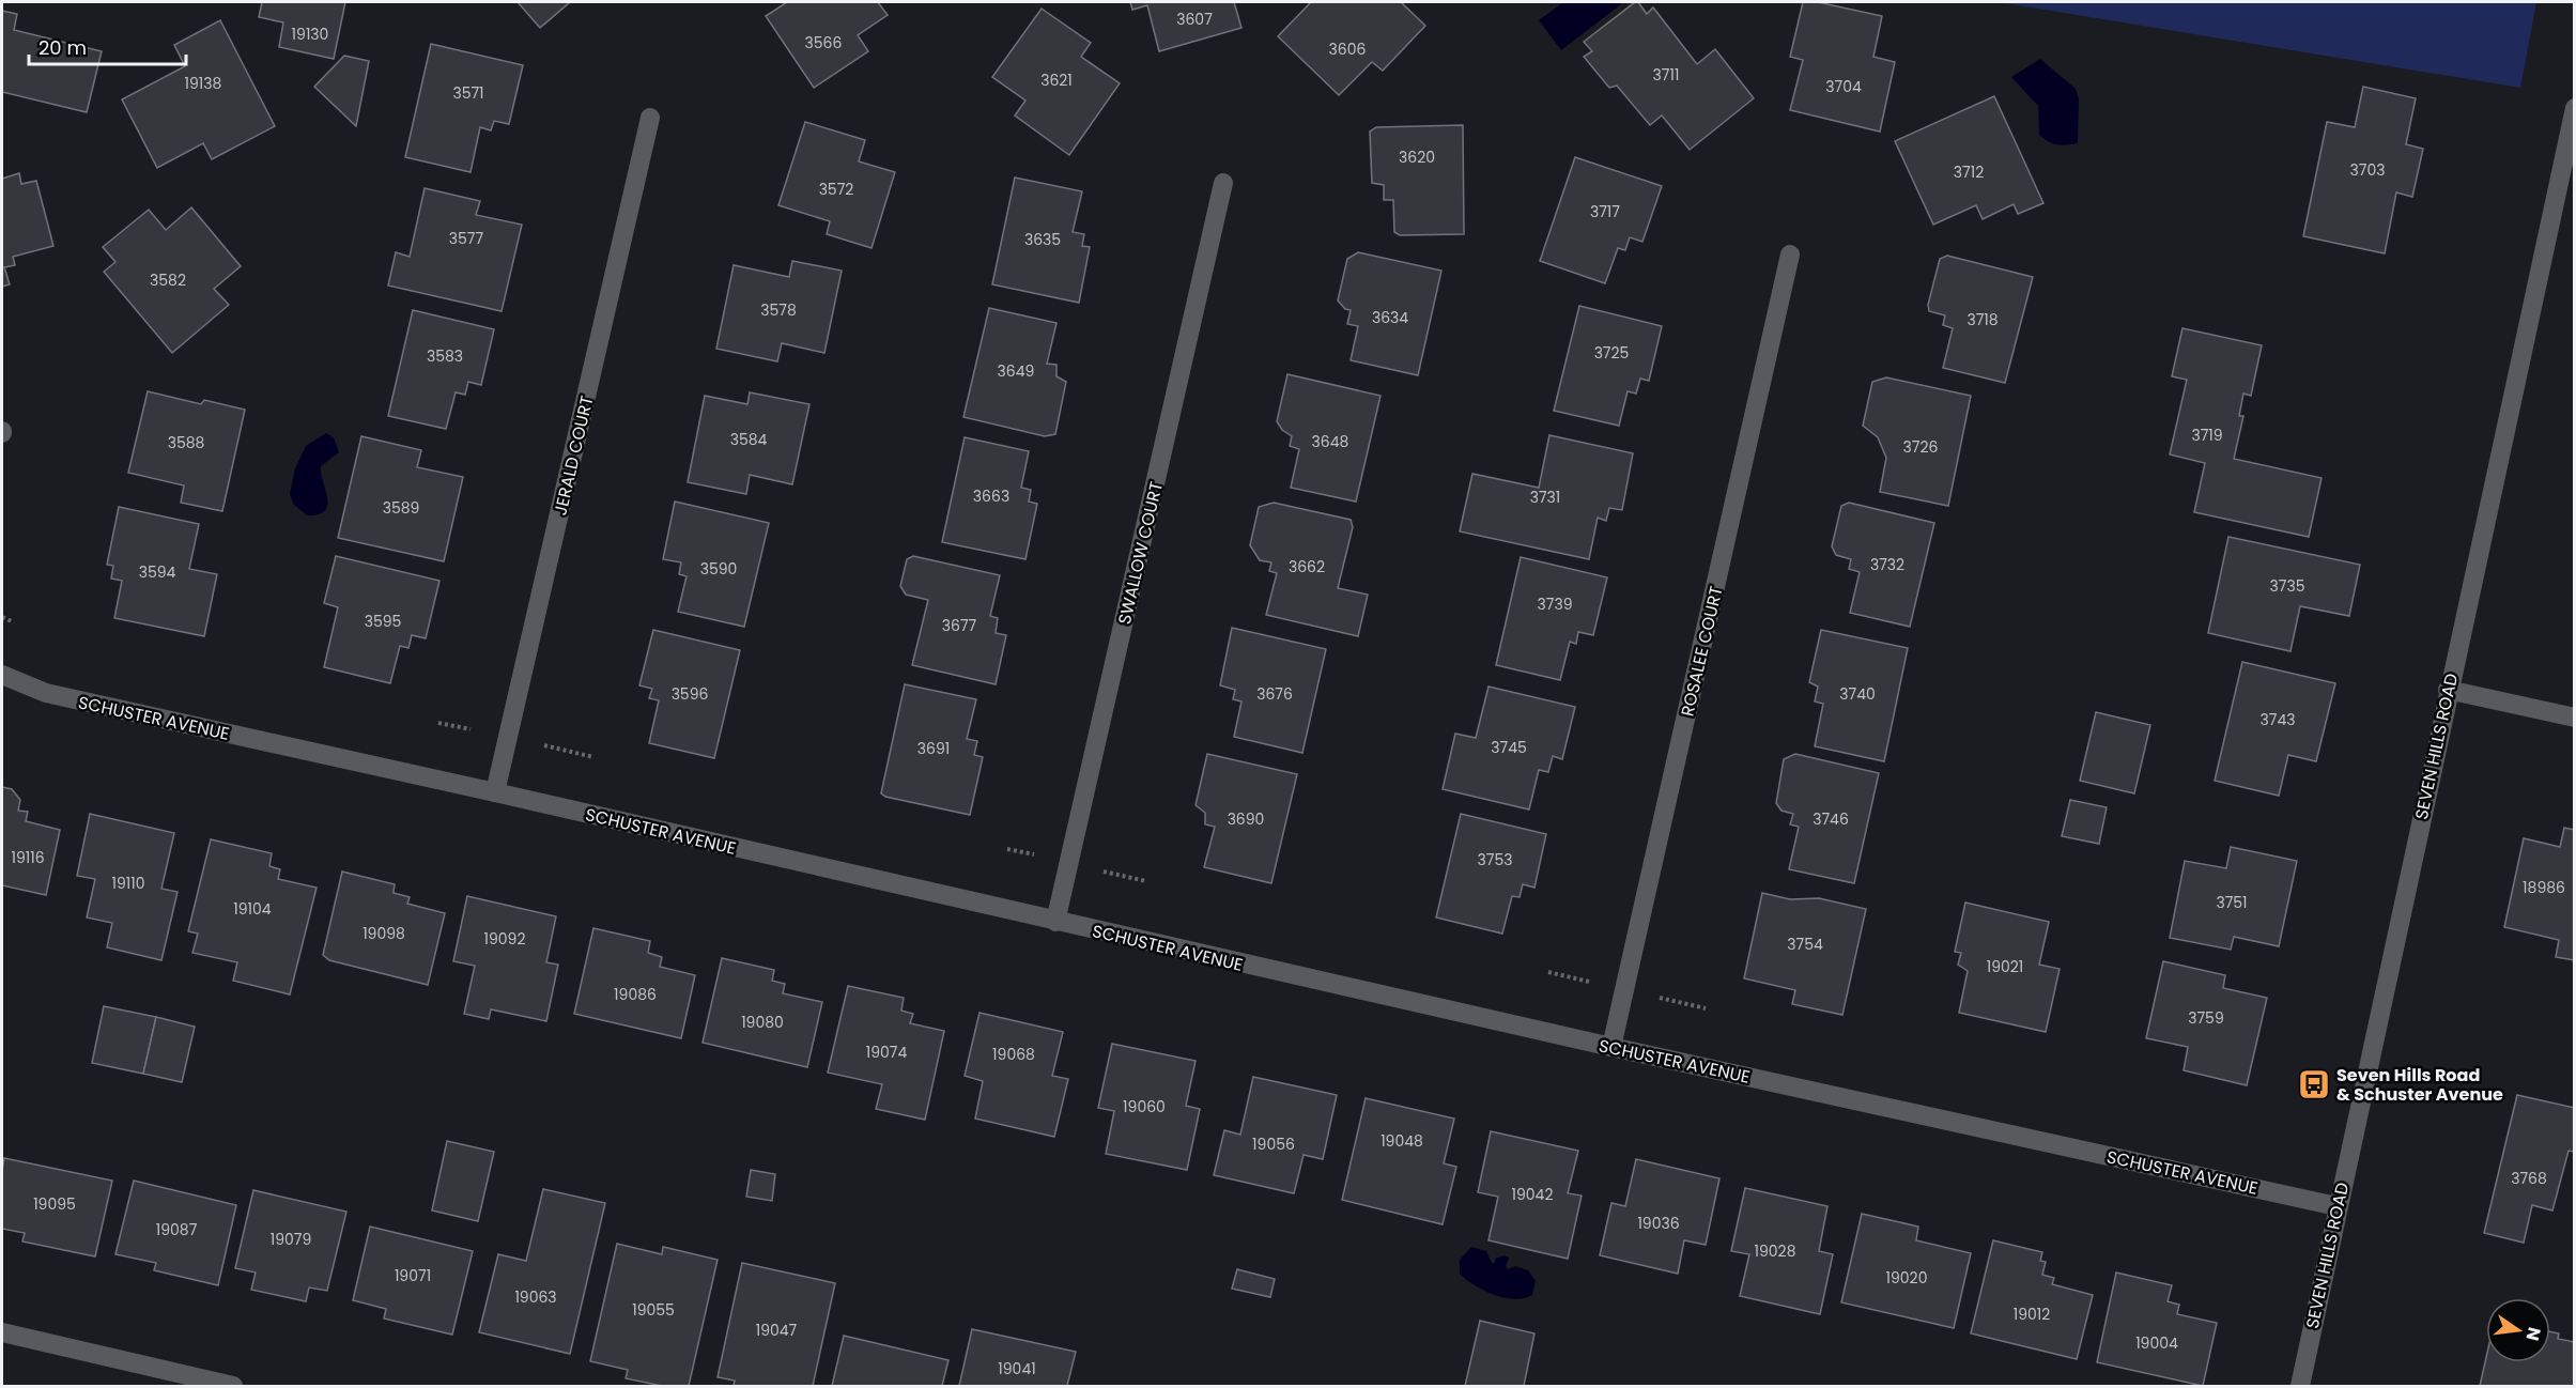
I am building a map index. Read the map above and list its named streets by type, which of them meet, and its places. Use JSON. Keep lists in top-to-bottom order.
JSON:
{
  "streets": {
    "street": [
      "JERALD COURT",
      "SWALLOW COURT",
      "ROSALEE COURT",
      "SCHUSTER AVENUE",
      "SEVEN HILLS ROAD"
    ]
  },
  "crossings": [
    ["JERALD COURT", "SCHUSTER AVENUE"],
    ["SWALLOW COURT", "SCHUSTER AVENUE"],
    ["ROSALEE COURT", "SCHUSTER AVENUE"],
    ["SCHUSTER AVENUE", "SEVEN HILLS ROAD"]
  ],
  "places": {
    "bus stop": ["Seven Hills Road & Schuster Avenue"]
  },
  "house_numbers": [
    "3607",
    "19130",
    "3566",
    "3606",
    "3711",
    "3621",
    "19138",
    "3704",
    "3571",
    "3620",
    "3703",
    "3712",
    "3572",
    "3717",
    "3577",
    "3635",
    "3582",
    "3578",
    "3634",
    "3718",
    "3725",
    "3583",
    "3649",
    "3719",
    "3584",
    "3648",
    "3588",
    "3726",
    "3663",
    "3731",
    "3589",
    "3732",
    "3662",
    "3590",
    "3594",
    "3735",
    "3739",
    "3595",
    "3677",
    "3596",
    "3676",
    "3740",
    "3743",
    "3745",
    "3691",
    "3690",
    "3746",
    "19116",
    "3753",
    "19110",
    "18986",
    "3751",
    "19104",
    "19098",
    "19092",
    "3754",
    "19021",
    "19086",
    "3759",
    "19080",
    "19074",
    "19068",
    "19060",
    "19048",
    "19056",
    "3768",
    "19042",
    "19095",
    "19036",
    "19087",
    "19079",
    "19028",
    "19071",
    "19020",
    "19063",
    "19055",
    "19012",
    "19047",
    "19004",
    "19041"
  ],
  "scale_bar": "20 m",
  "north": "right"
}
